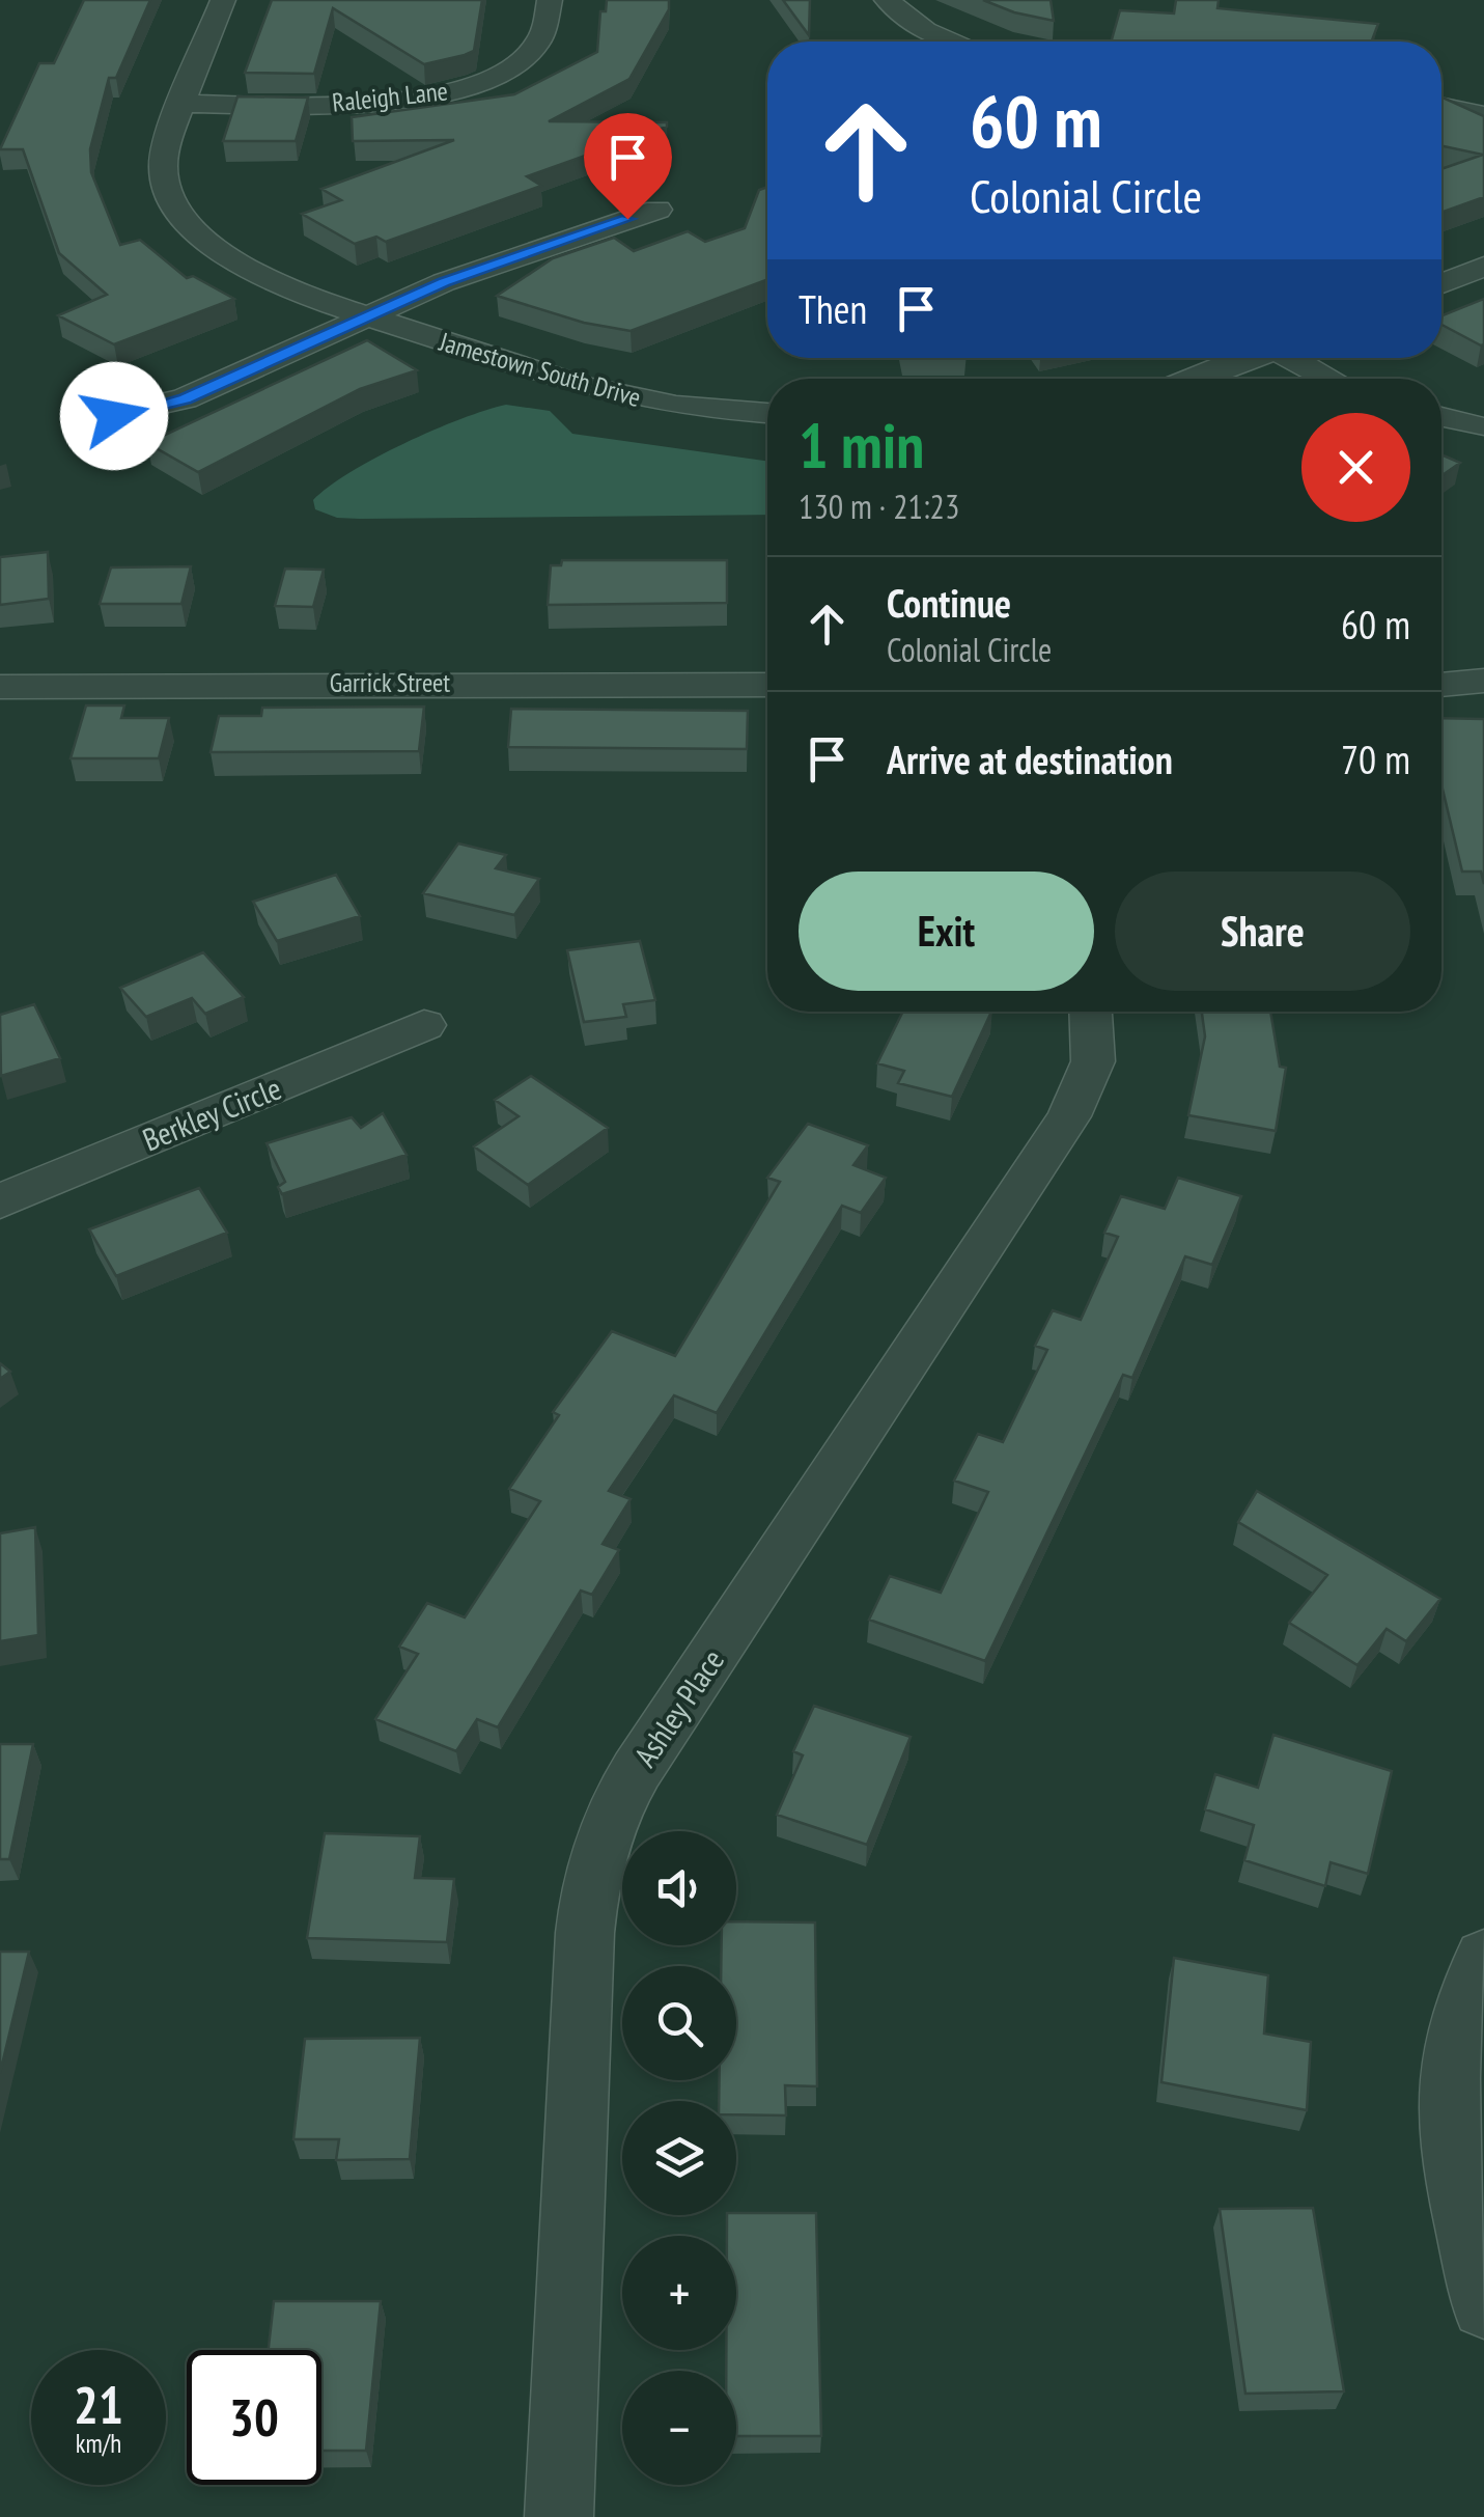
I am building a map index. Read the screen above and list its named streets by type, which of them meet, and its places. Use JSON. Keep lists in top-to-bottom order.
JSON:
{
  "streets": {
    "street": [
      "Raleigh Lane",
      "Jamestown South Drive",
      "Garrick Street",
      "Berkley Circle",
      "Ashley Place"
    ]
  },
  "crossings": [
    ["Raleigh Lane", "Jamestown South Drive"]
  ],
  "page": {
    "turn": ["60 m", "Colonial Circle"],
    "then": "Then",
    "heading": ["1 min", "130 m · 21:23"],
    "list": [
      {
        "name": "Continue",
        "note": "Colonial Circle",
        "value": "60 m"
      },
      {
        "name": "Arrive at destination",
        "value": "70 m"
      }
    ],
    "buttons": ["Exit", "Share"],
    "map_buttons": ["+", "−"],
    "speed": "21 km/h",
    "limit": "30"
  }
}
